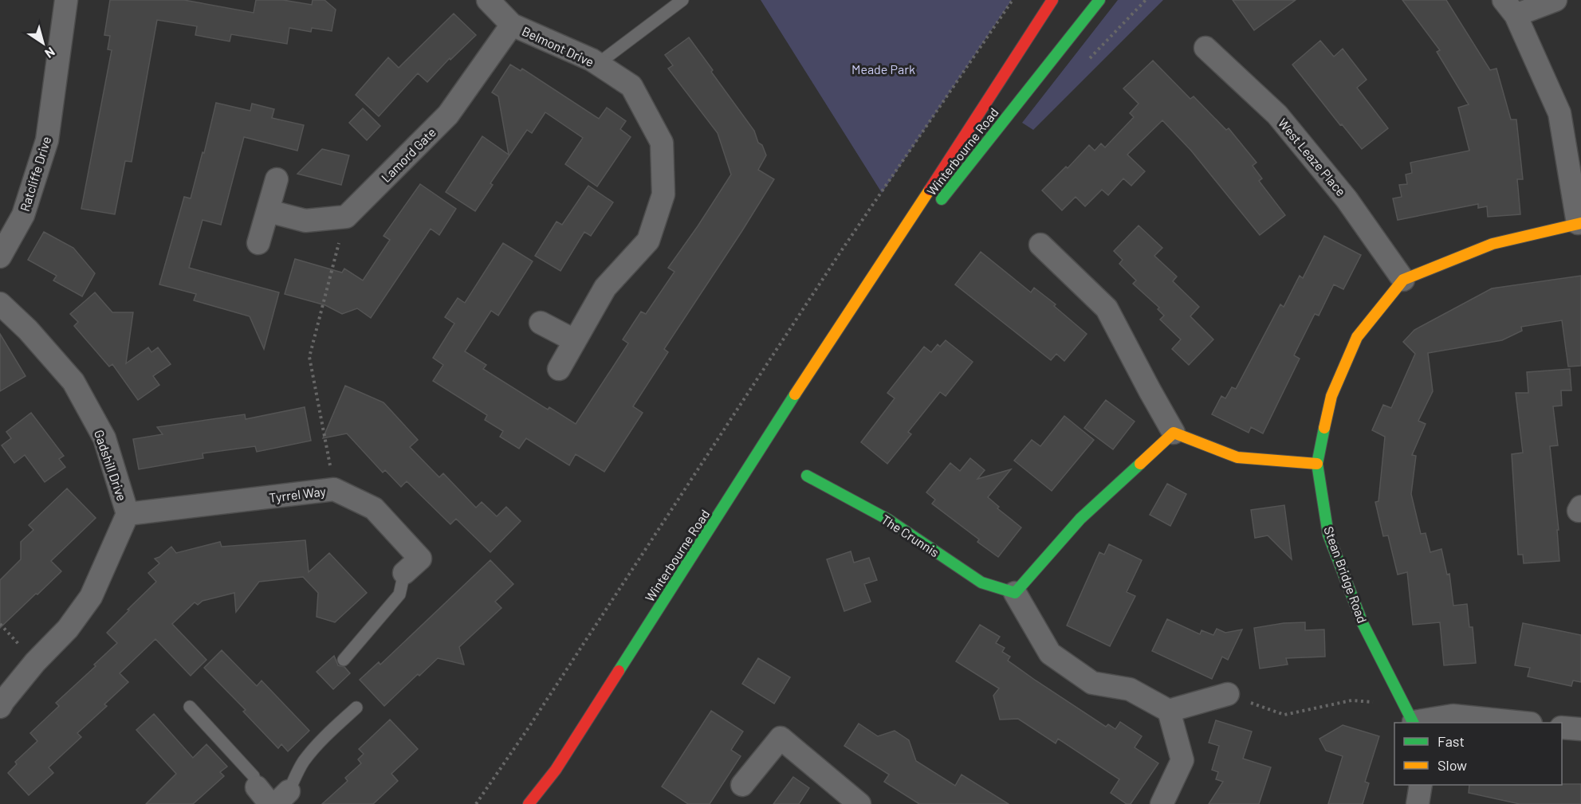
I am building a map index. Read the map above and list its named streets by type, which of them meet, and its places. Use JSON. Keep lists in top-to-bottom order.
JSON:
{
  "streets": {
    "main road": ["Winterbourne Road", "The Crunnis", "Stean Bridge Road"],
    "street": [
      "Belmont Drive",
      "Lamord Gate",
      "West Leaze Place",
      "Ratcliffe Drive",
      "Gadshill Drive",
      "Tyrrel Way"
    ]
  },
  "crossings": [
    ["Belmont Drive", "Lamord Gate"],
    ["West Leaze Place", "Stean Bridge Road"],
    ["Gadshill Drive", "Tyrrel Way"]
  ],
  "parks": ["Meade Park"],
  "legend": ["Fast", "Slow"],
  "north": "bottom right"
}
